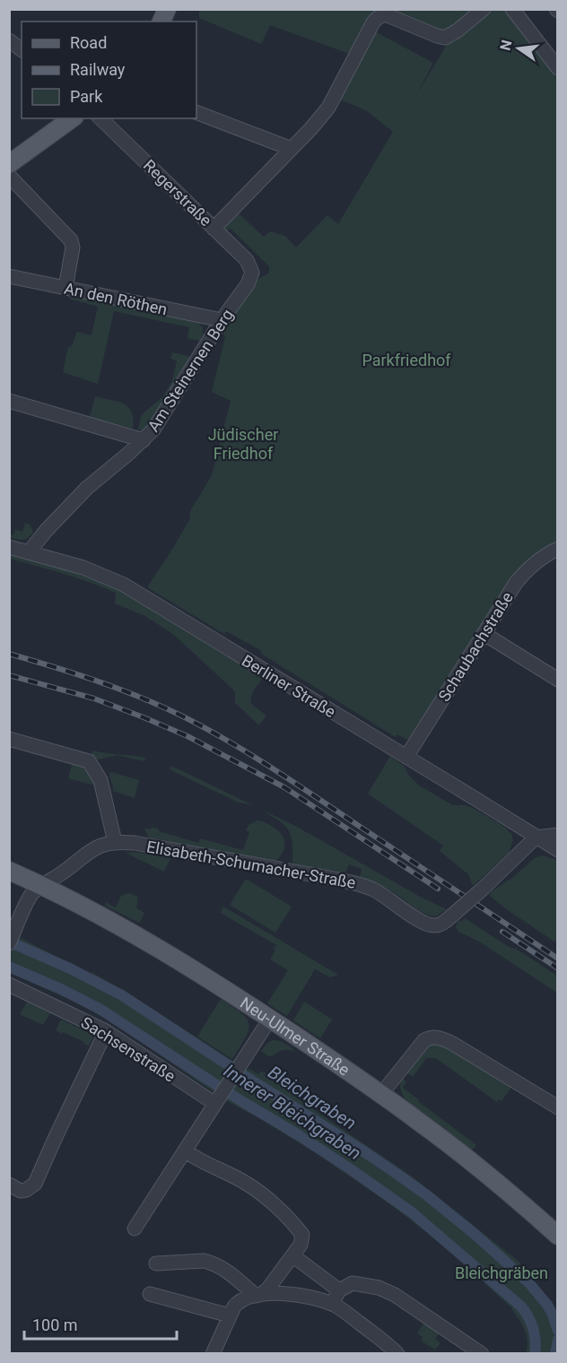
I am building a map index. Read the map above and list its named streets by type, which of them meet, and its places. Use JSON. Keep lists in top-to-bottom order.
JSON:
{
  "streets": {
    "main road": ["Neu-Ulmer Straße"],
    "street": [
      "Regerstraße",
      "An den Röthen",
      "Am Steinernen Berg",
      "Schaubachstraße",
      "Berliner Straße",
      "Elisabeth-Schumacher-Straße",
      "Sachsenstraße"
    ]
  },
  "crossings": [
    ["Regerstraße", "Am Steinernen Berg"],
    ["An den Röthen", "Am Steinernen Berg"],
    ["Am Steinernen Berg", "Berliner Straße"],
    ["Schaubachstraße", "Berliner Straße"],
    ["Berliner Straße", "Elisabeth-Schumacher-Straße"],
    ["Elisabeth-Schumacher-Straße", "Neu-Ulmer Straße"]
  ],
  "water": ["Bleichgraben", "Innerer Bleichgraben"],
  "parks": ["Parkfriedhof", "Jüdischer Friedhof", "Bleichgräben"],
  "legend": ["Road", "Railway", "Park"],
  "scale_bar": "100 m",
  "north": "left"
}
